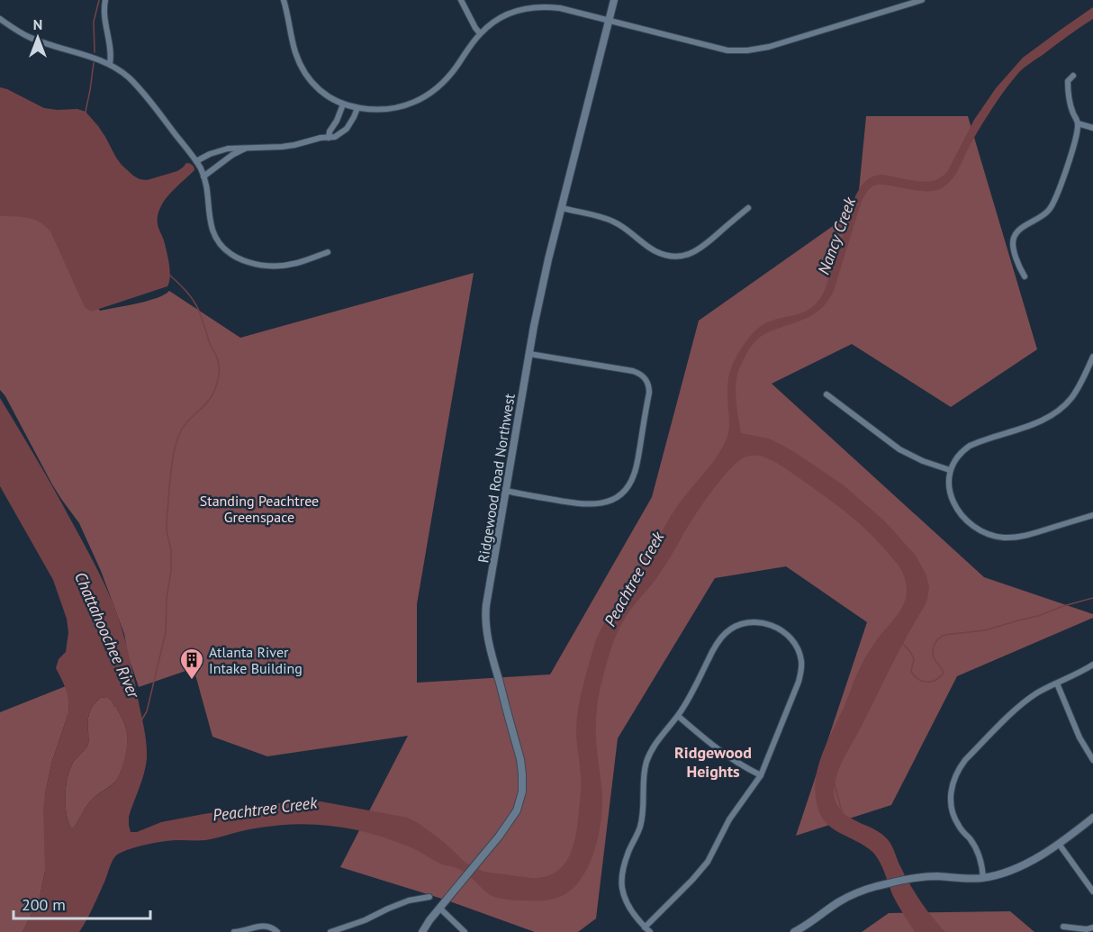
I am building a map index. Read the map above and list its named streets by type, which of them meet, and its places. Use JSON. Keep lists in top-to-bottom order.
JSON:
{
  "streets": {
    "street": ["Ridgewood Road Northwest"]
  },
  "districts": ["Ridgewood Heights"],
  "water": ["Nancy Creek", "Peachtree Creek", "Chattahoochee River"],
  "parks": ["Standing Peachtree Greenspace"],
  "places": {
    "building": ["Atlanta River Intake Building"]
  },
  "scale_bar": "200 m",
  "north": "top"
}
